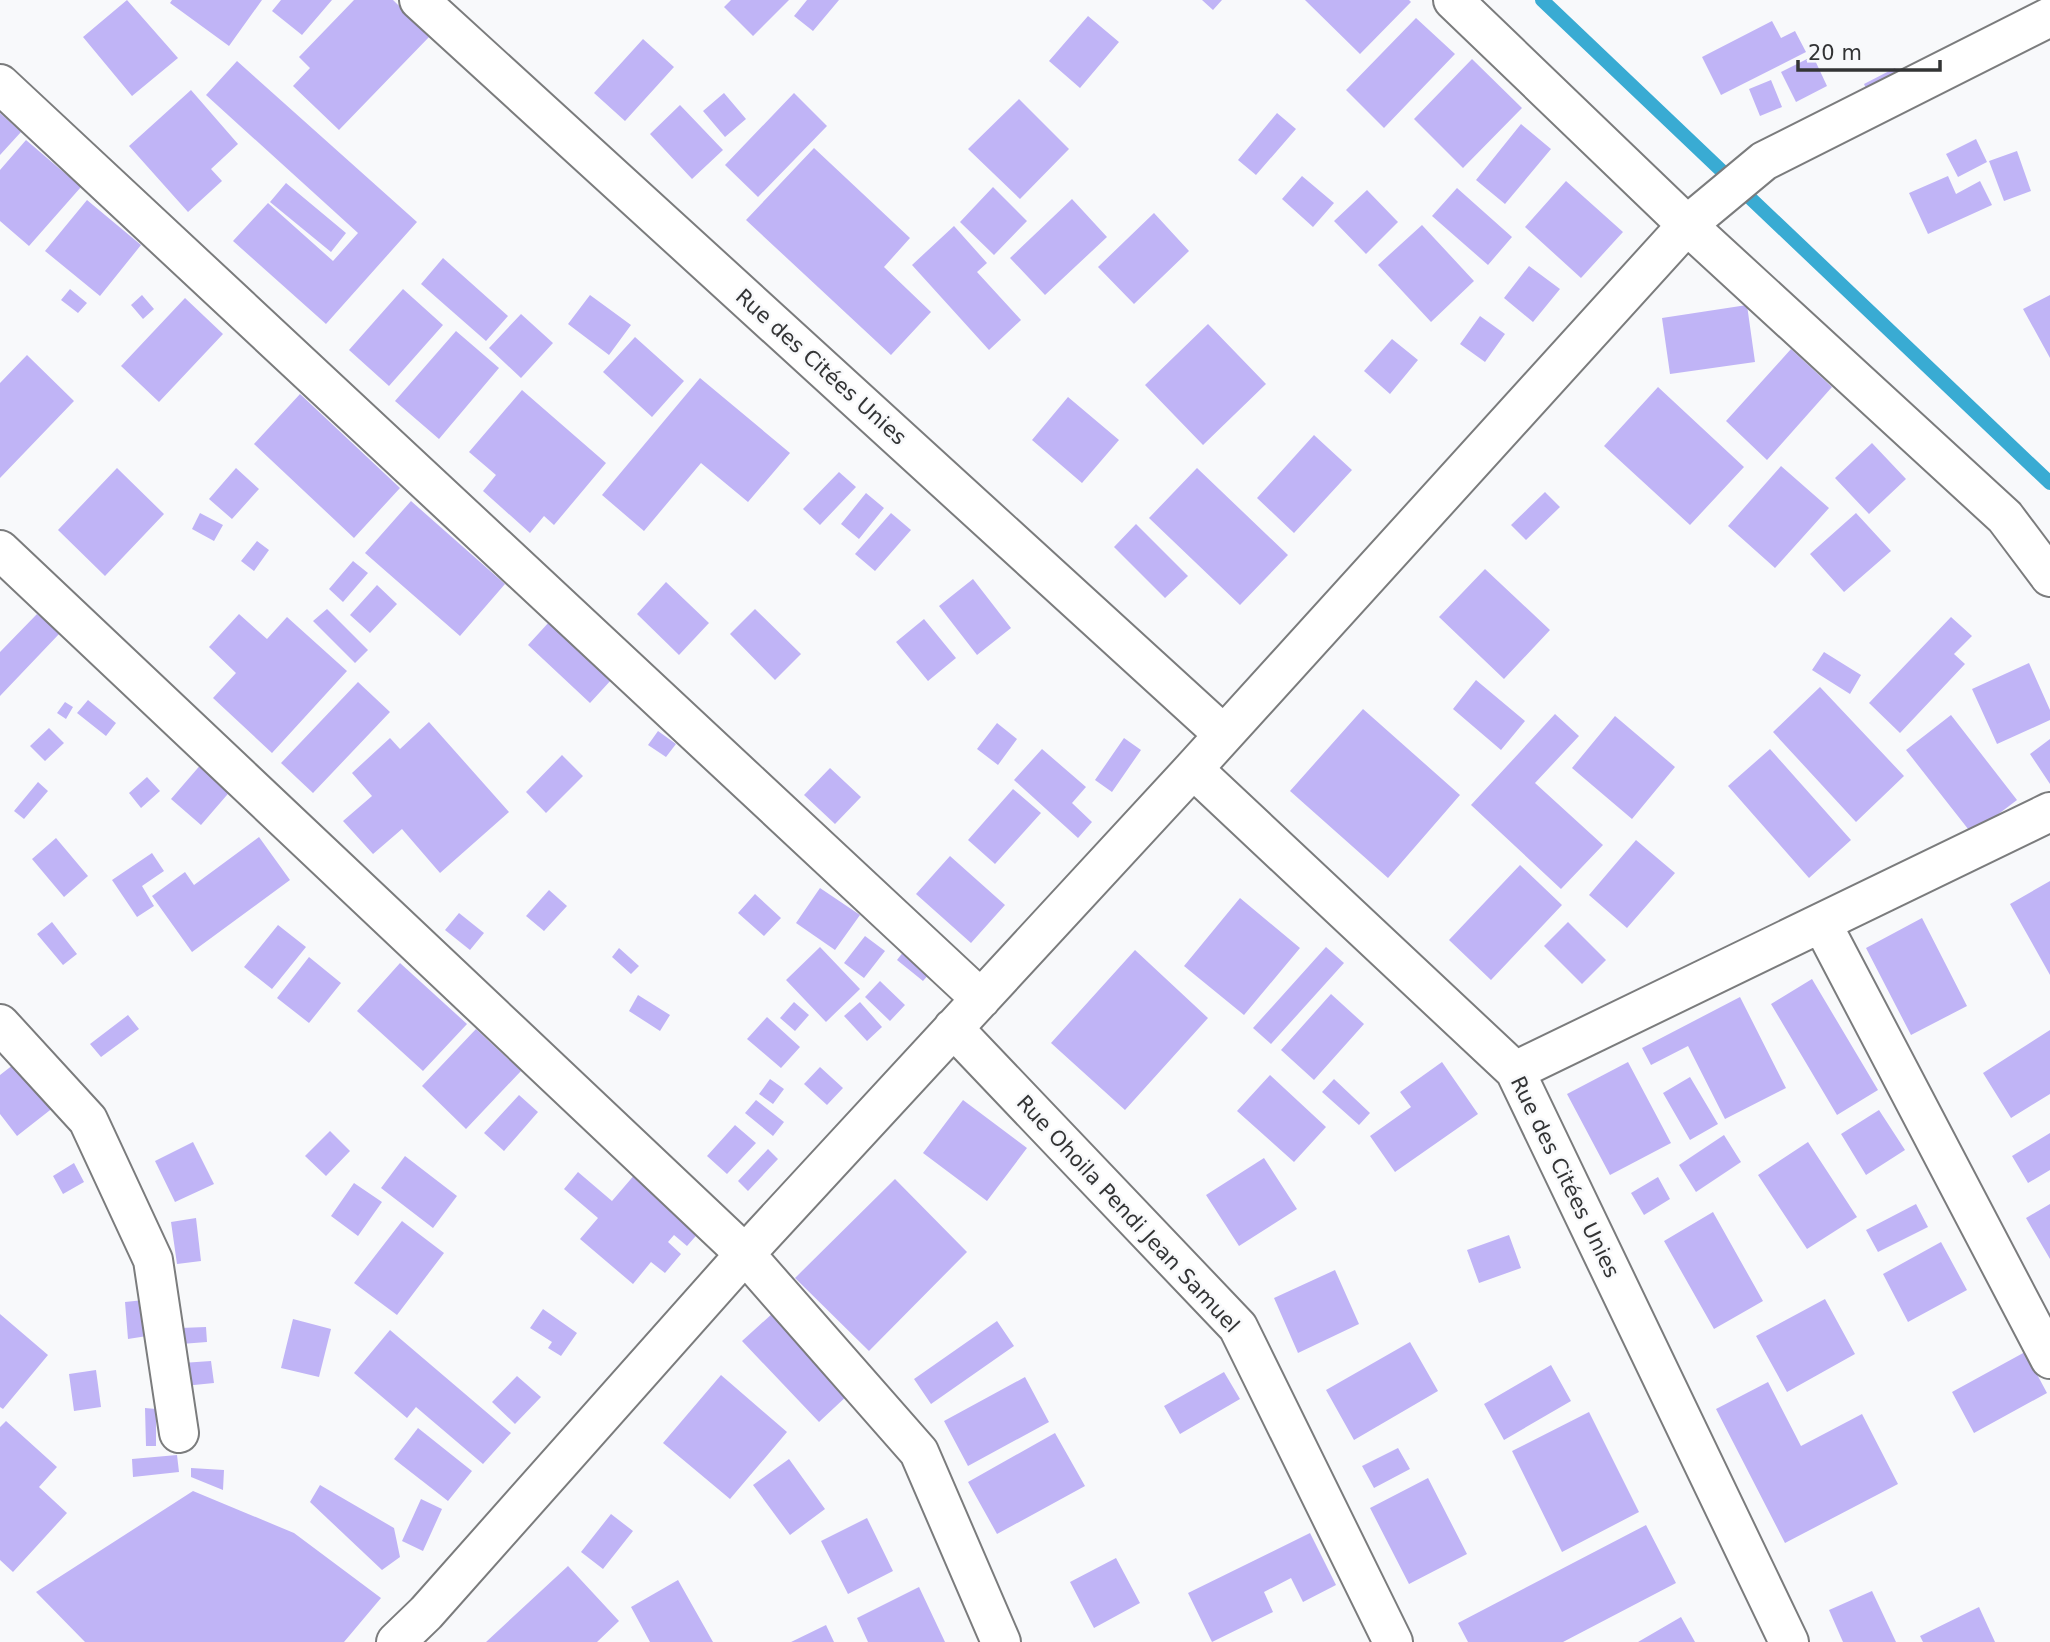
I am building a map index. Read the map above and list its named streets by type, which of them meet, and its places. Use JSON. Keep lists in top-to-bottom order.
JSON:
{
  "streets": {
    "street": ["Rue des Citées Unies", "Rue Ohoila Pendi Jean Samuel"]
  },
  "scale_bar": "20 m"
}
